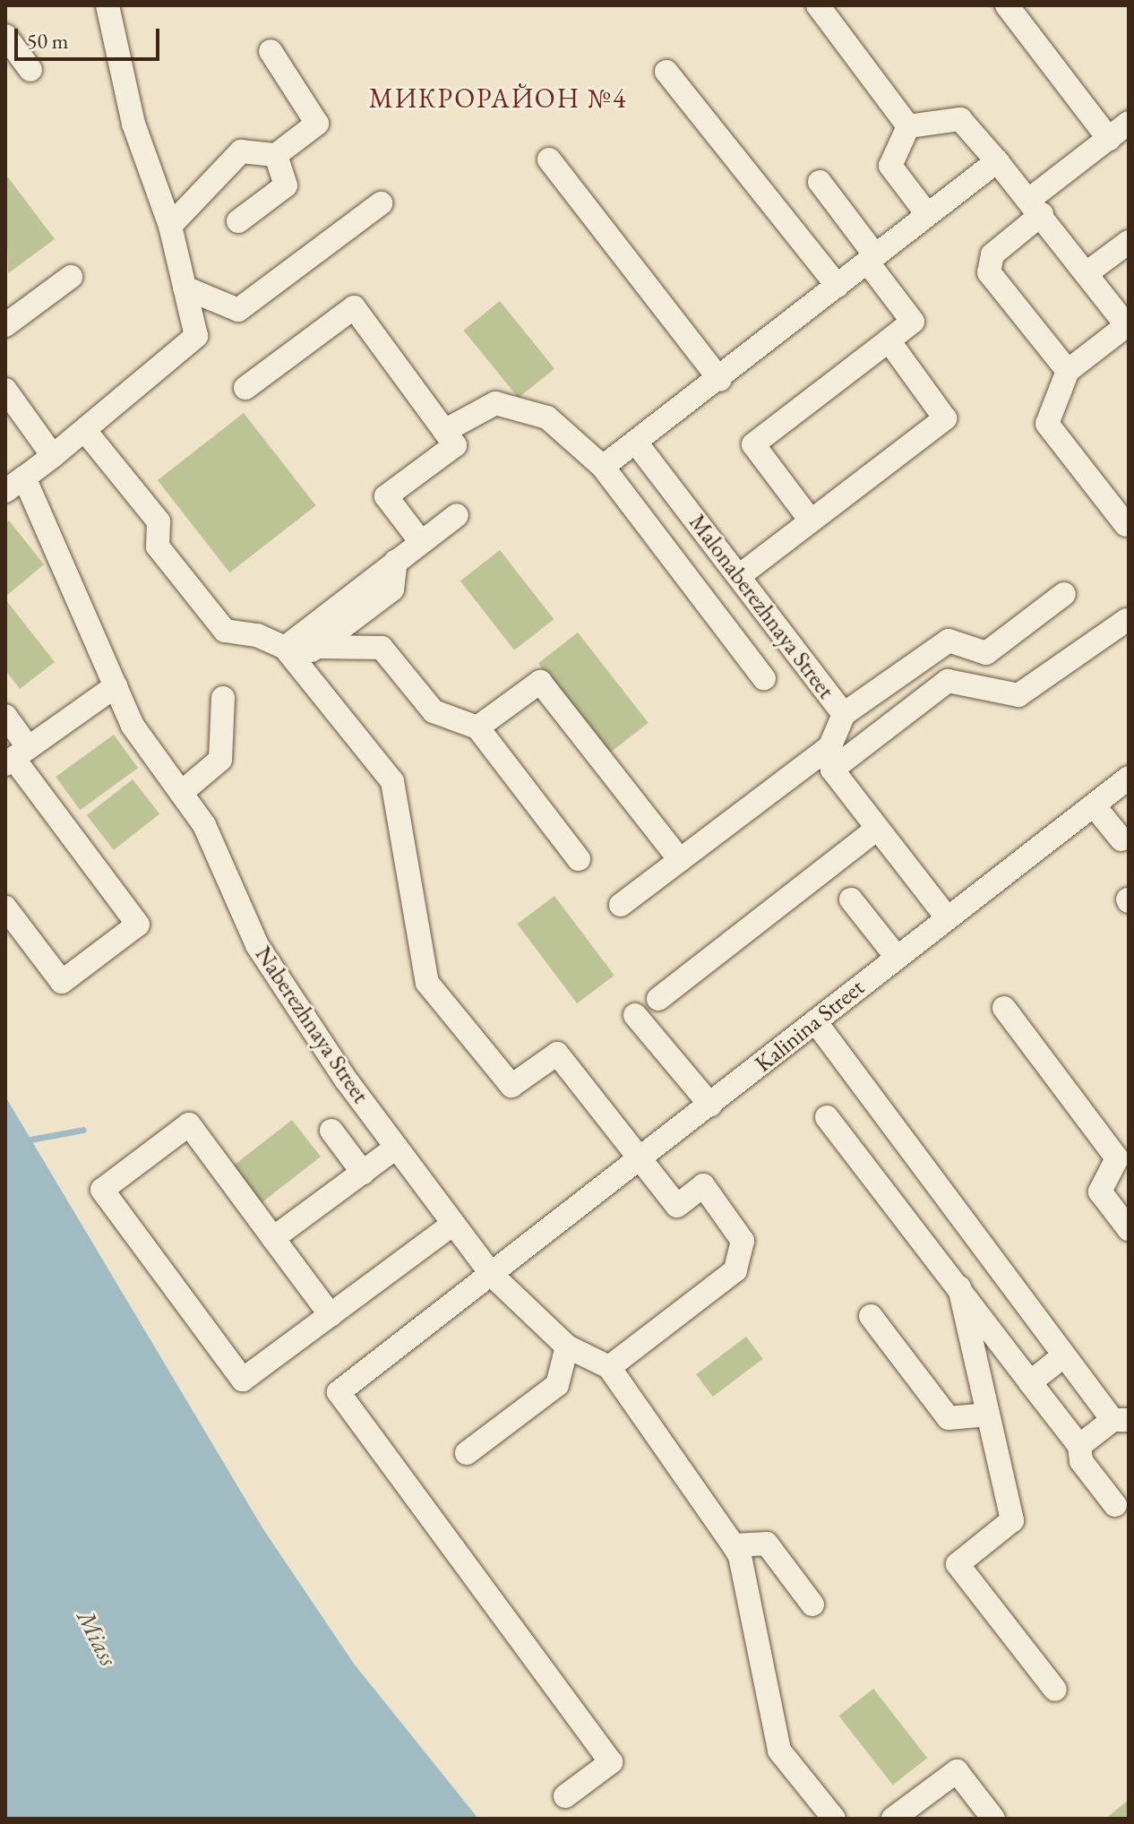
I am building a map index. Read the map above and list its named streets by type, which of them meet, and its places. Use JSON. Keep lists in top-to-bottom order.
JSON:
{
  "streets": {
    "street": ["Malonaberezhnaya Street", "Naberezhnaya Street", "Kalinina Street"]
  },
  "crossings": [
    ["Naberezhnaya Street", "Kalinina Street"]
  ],
  "districts": ["МИКРОРАЙОН №4"],
  "water": ["Miass"],
  "scale_bar": "50 m"
}
